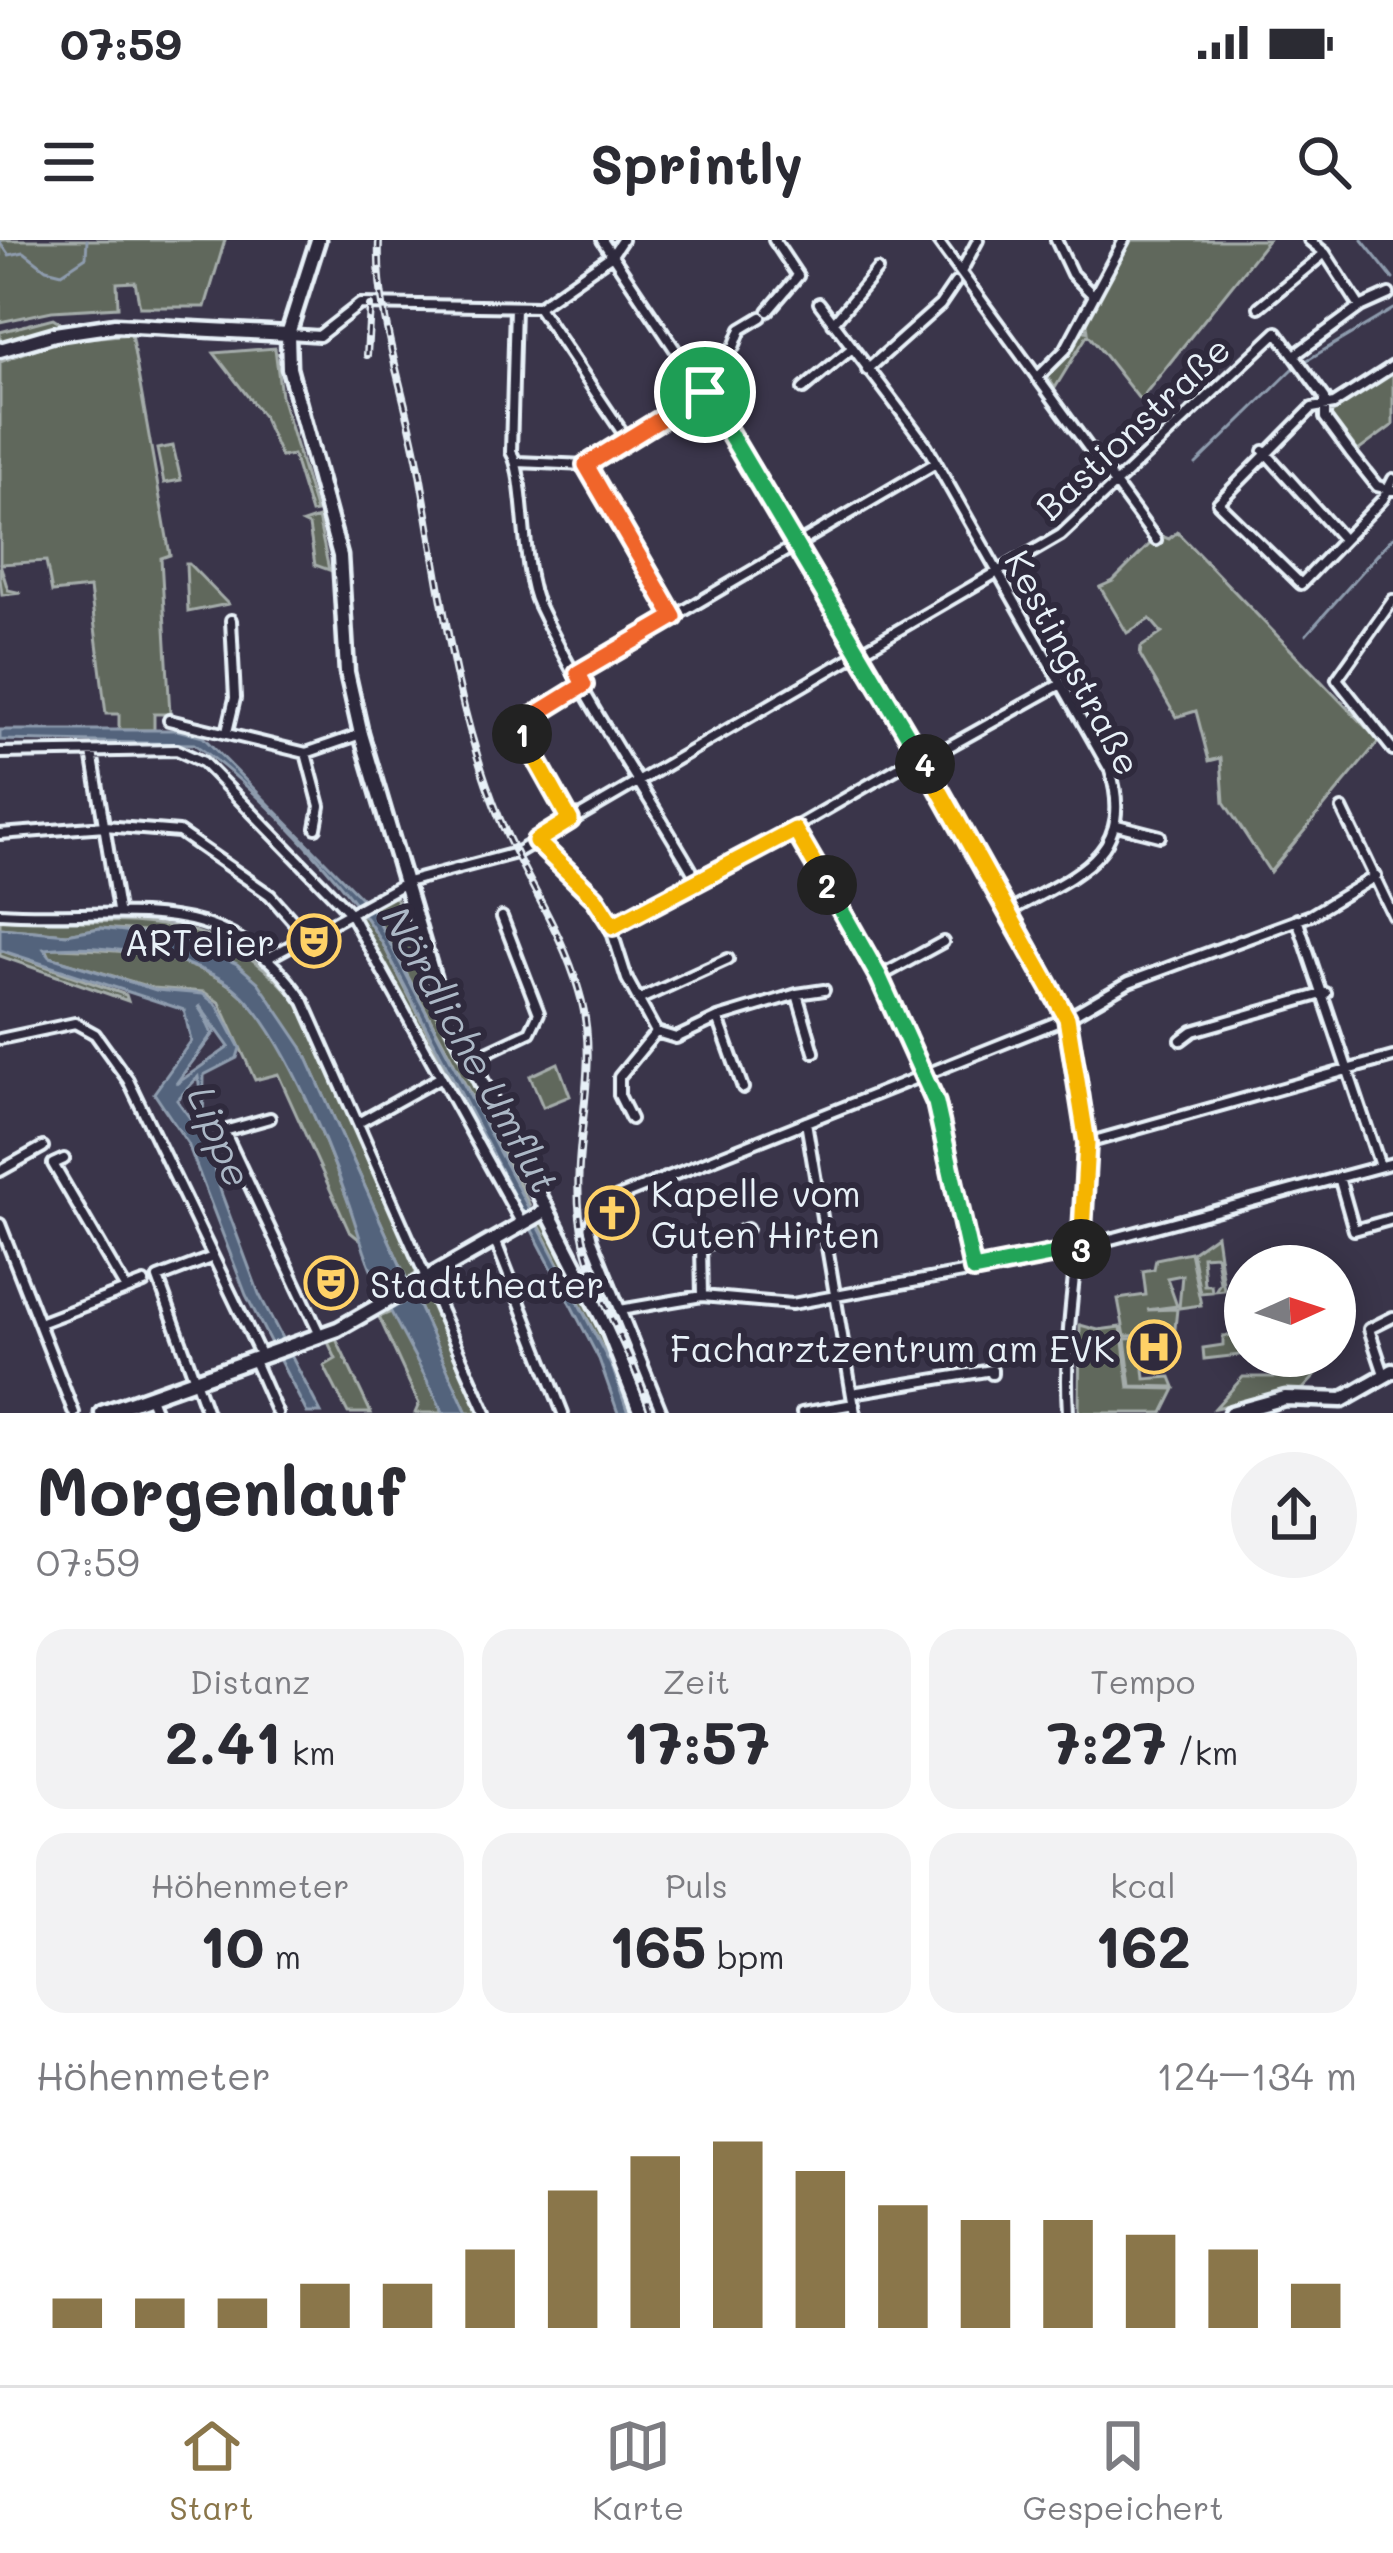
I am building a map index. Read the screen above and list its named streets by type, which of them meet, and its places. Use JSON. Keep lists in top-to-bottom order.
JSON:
{
  "streets": {
    "street": ["Bastionstraße", "Kestingstraße"]
  },
  "crossings": [
    ["Bastionstraße", "Kestingstraße"]
  ],
  "water": ["Nördliche Umflut", "Lippe"],
  "places": {
    "theatre": ["ARTelier", "Stadttheater"],
    "church": ["Kapelle vom Guten Hirten"],
    "hospital": ["Facharztzentrum am EVK"]
  },
  "north": "right",
  "page": {
    "status": "07:59",
    "header": "Sprintly",
    "pins": [
      "1",
      "4",
      "2",
      "3"
    ],
    "heading": ["Morgenlauf", "07:59"],
    "stats": [
      ["Distanz", "2.41 km"],
      ["Zeit", "17:57"],
      ["Tempo", "7:27 /km"],
      ["Höhenmeter", "10 m"],
      ["Puls", "165 bpm"],
      ["kcal", "162"]
    ],
    "chart": ["Höhenmeter", "124–134 m"],
    "tabs": ["Start", "Karte", "Gespeichert"]
  }
}
